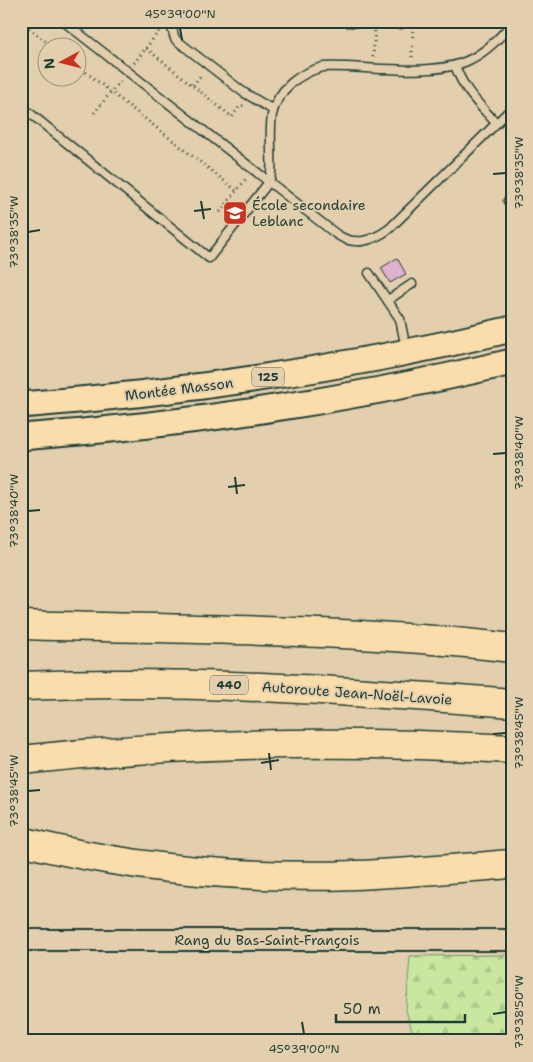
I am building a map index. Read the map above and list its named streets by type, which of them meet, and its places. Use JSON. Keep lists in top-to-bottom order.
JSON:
{
  "streets": {
    "highway": ["440", "Autoroute Jean-Noël-Lavoie"],
    "main road": ["125", "Montée Masson"],
    "street": ["Rang du Bas-Saint-François"]
  },
  "places": {
    "school or university": ["École secondaire Leblanc"]
  },
  "scale_bar": "50 m",
  "north": "left",
  "coordinates": [
    "45°39'00\"N",
    "73°38'35\"W",
    "73°38'40\"W",
    "73°38'45\"W",
    "73°38'50\"W"
  ]
}
